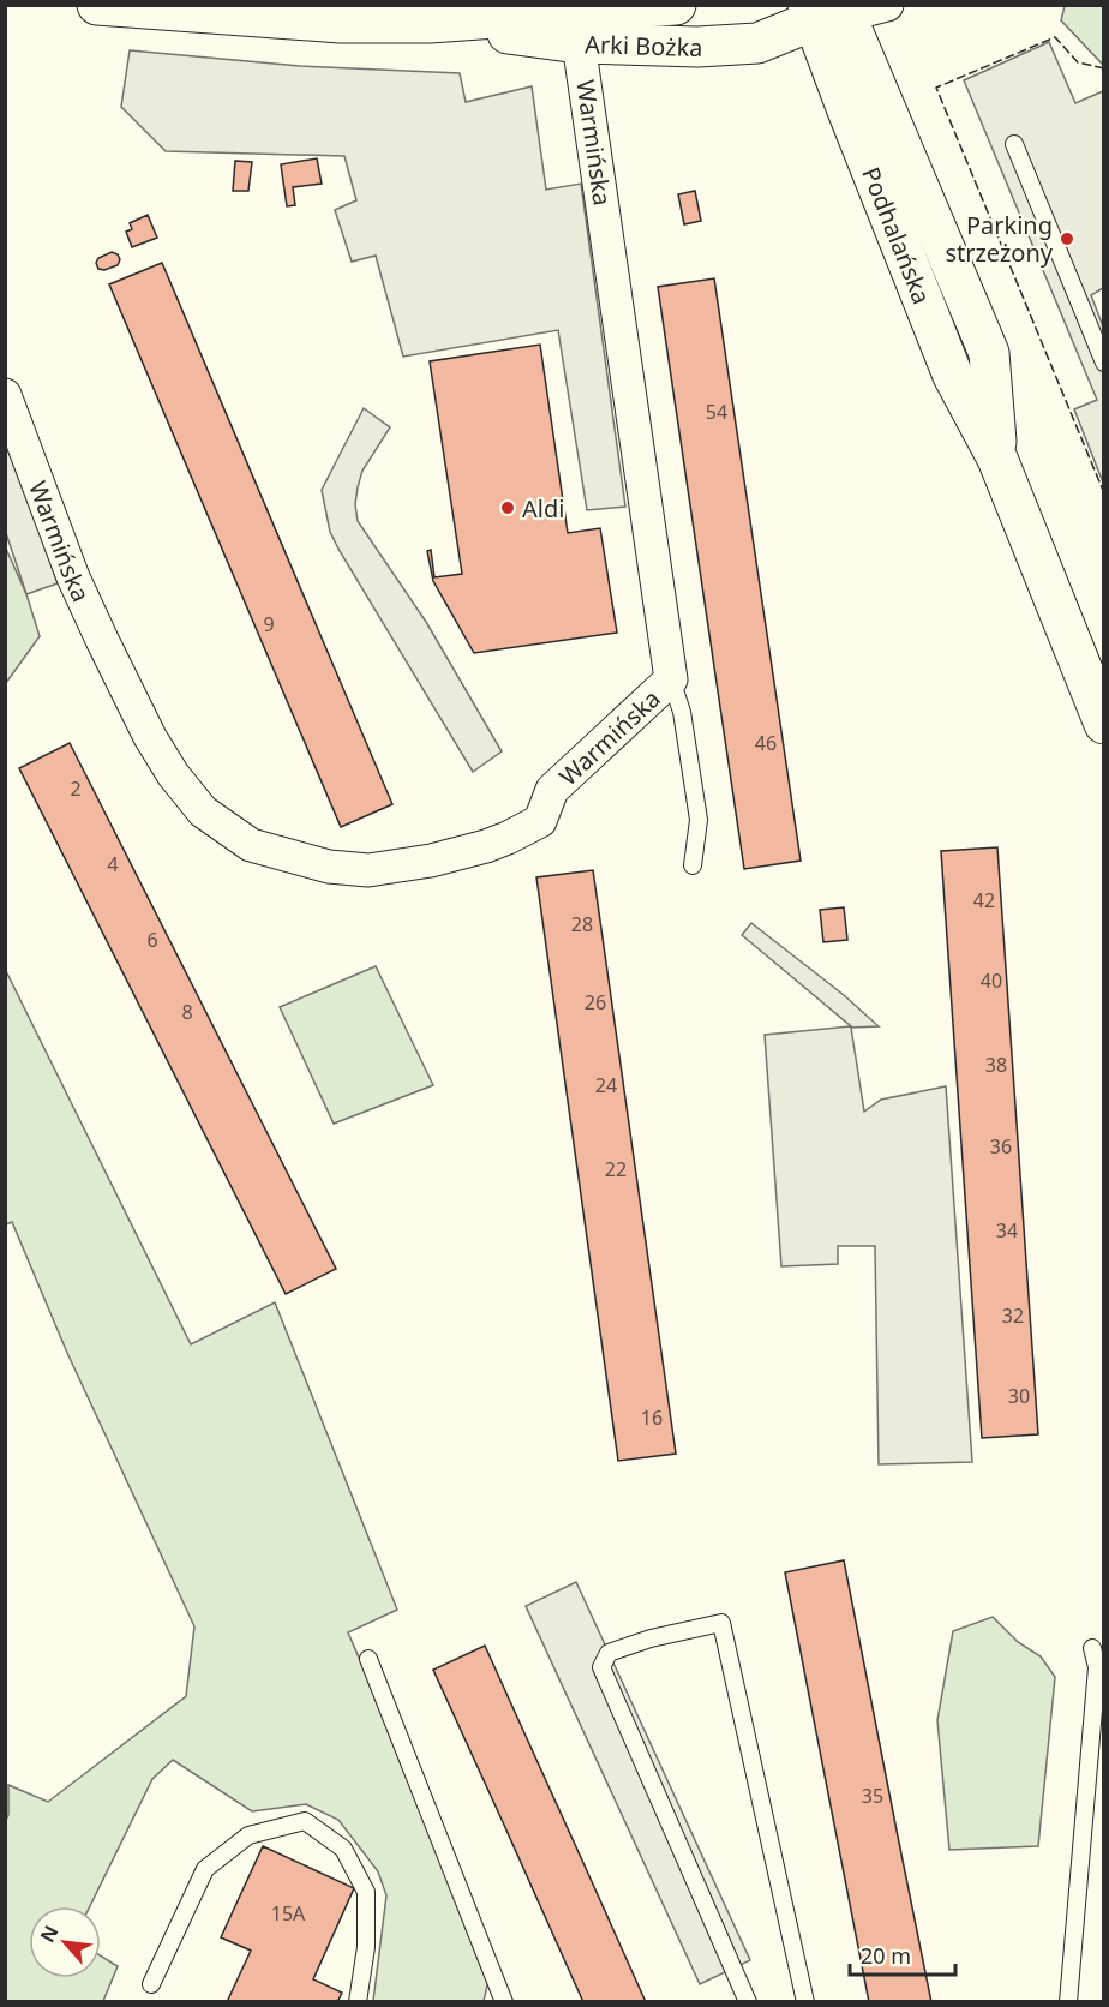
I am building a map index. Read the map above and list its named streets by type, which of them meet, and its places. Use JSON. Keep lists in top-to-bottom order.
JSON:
{
  "streets": {
    "street": ["Arki Bożka", "Warmińska", "Podhalańska"]
  },
  "crossings": [
    ["Arki Bożka", "Warmińska"],
    ["Arki Bożka", "Podhalańska"]
  ],
  "places": ["Parking strzeżony", "Aldi"],
  "house_numbers": [
    "54",
    "9",
    "46",
    "2",
    "4",
    "42",
    "28",
    "6",
    "40",
    "26",
    "8",
    "38",
    "24",
    "36",
    "22",
    "34",
    "32",
    "30",
    "16",
    "35",
    "15A"
  ],
  "scale_bar": "20 m",
  "north": "top left"
}
